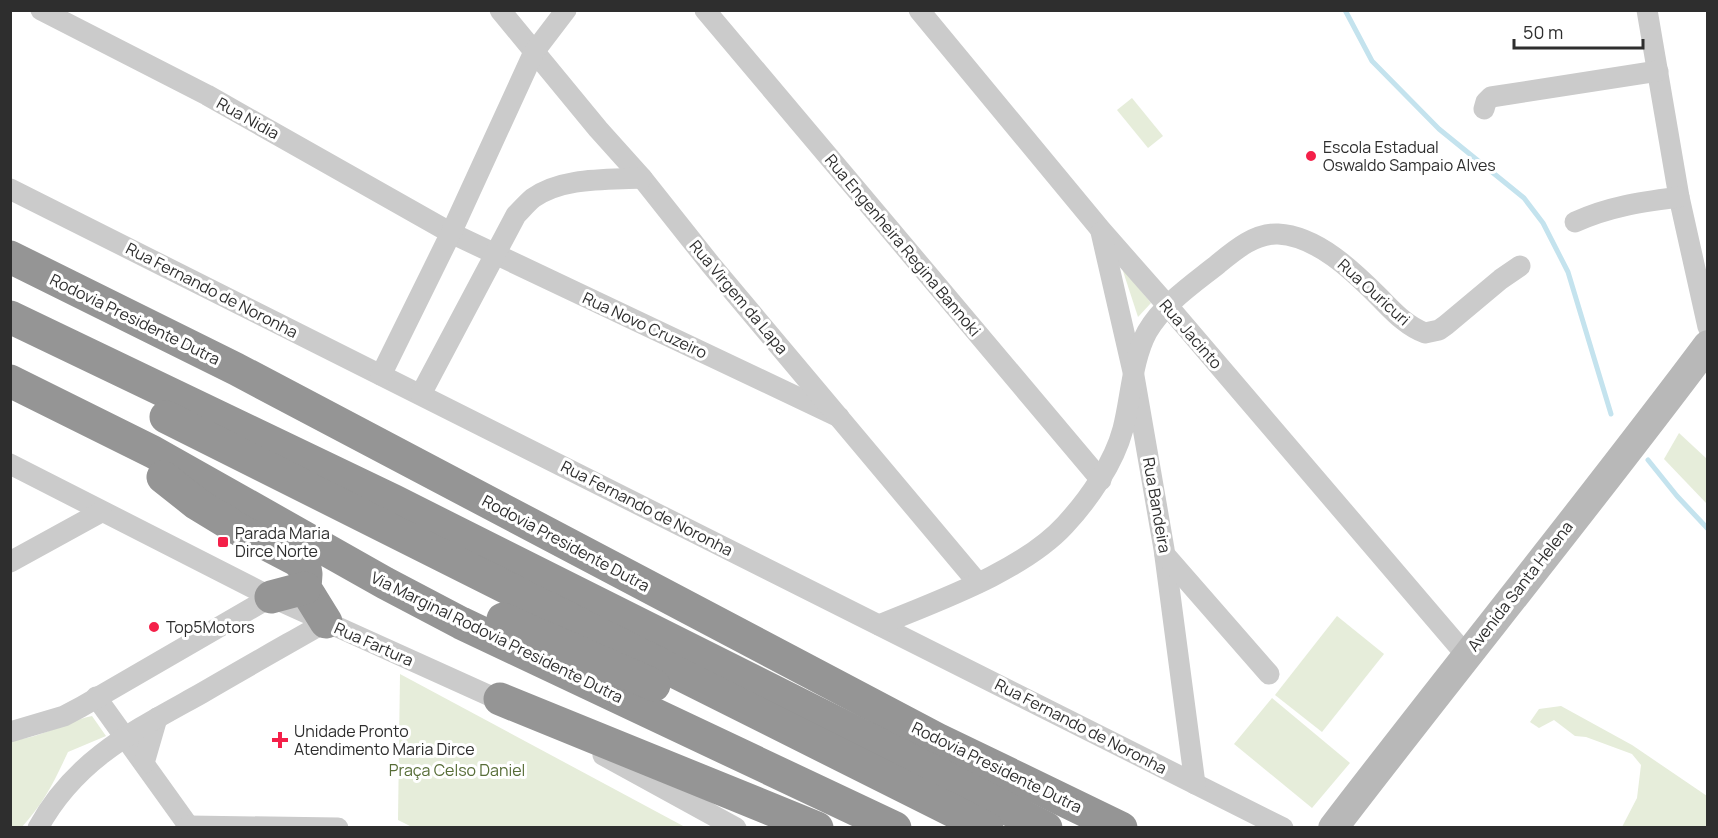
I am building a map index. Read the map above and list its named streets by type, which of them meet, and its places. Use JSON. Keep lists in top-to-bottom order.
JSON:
{
  "streets": {
    "highway": ["Rodovia Presidente Dutra", "Via Marginal Rodovia Presidente Dutra"],
    "street": [
      "Rua Nidia",
      "Rua Engenheira Regina Bannoki",
      "Rua Fernando de Noronha",
      "Rua Ouricuri",
      "Rua Virgem da Lapa",
      "Rua Novo Cruzeiro",
      "Rua Jacinto",
      "Rua Bandeira",
      "Avenida Santa Helena",
      "Rua Fartura"
    ]
  },
  "crossings": [
    ["Rua Nidia", "Rua Novo Cruzeiro"],
    ["Rua Engenheira Regina Bannoki", "Rua Ouricuri"],
    ["Rua Fernando de Noronha", "Rua Ouricuri"],
    ["Rua Fernando de Noronha", "Rua Bandeira"],
    ["Rua Ouricuri", "Rua Virgem da Lapa"],
    ["Rua Ouricuri", "Rua Jacinto"],
    ["Rua Ouricuri", "Rua Bandeira"],
    ["Rua Virgem da Lapa", "Rua Novo Cruzeiro"],
    ["Rua Jacinto", "Rua Bandeira"],
    ["Rua Jacinto", "Avenida Santa Helena"]
  ],
  "parks": ["Praça Celso Daniel"],
  "places": {
    "other": ["Escola Estadual Oswaldo Sampaio Alves", "Top5Motors"],
    "transit": ["Parada Maria Dirce Norte"],
    "health": ["Unidade Pronto Atendimento Maria Dirce"]
  },
  "scale_bar": "50 m"
}
